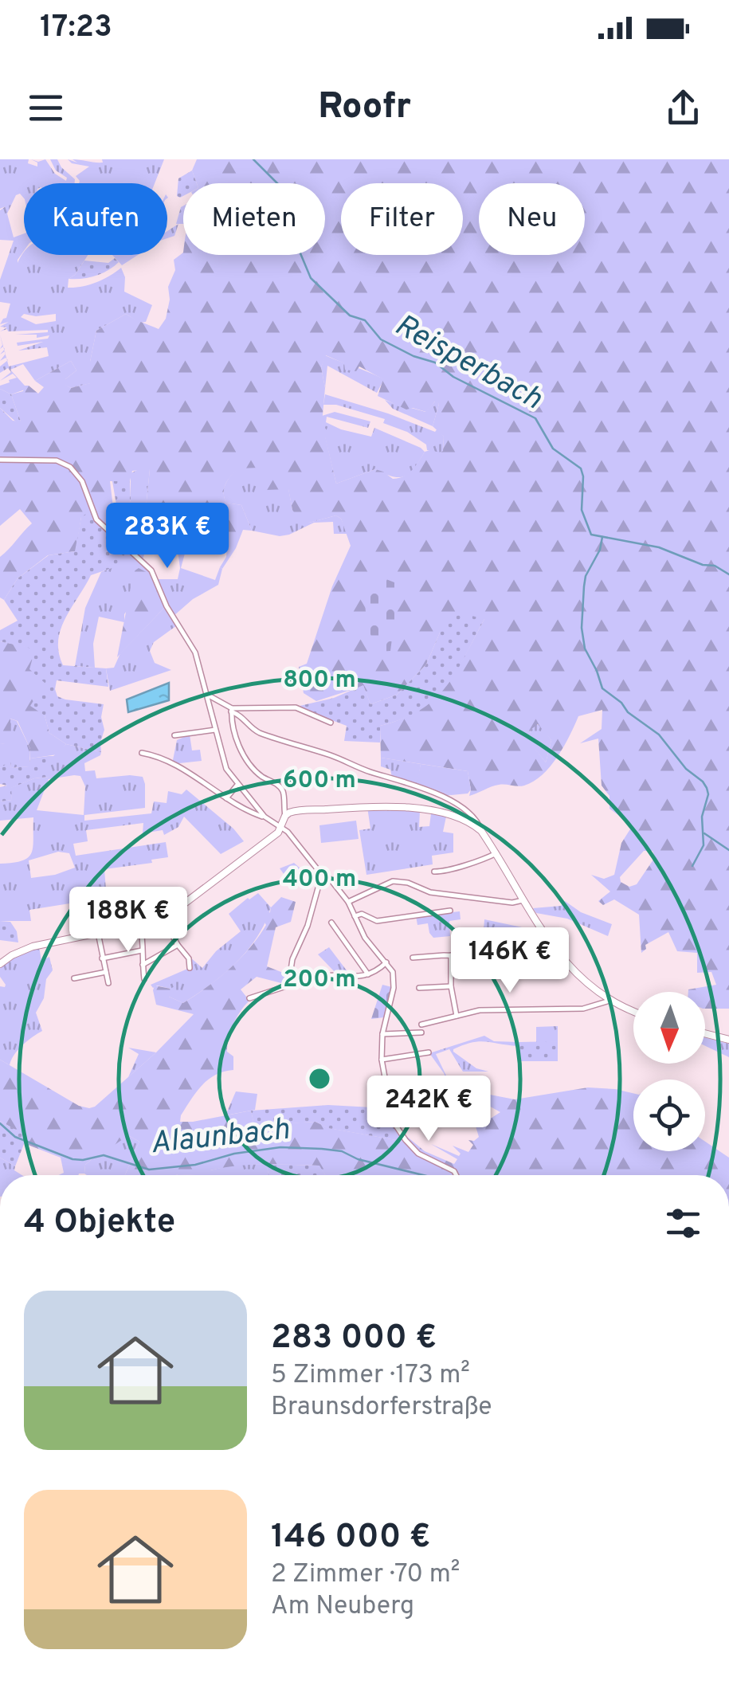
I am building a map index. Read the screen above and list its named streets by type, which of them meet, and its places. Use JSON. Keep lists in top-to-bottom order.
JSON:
{
  "water": ["Reisperbach", "Alaunbach"],
  "north": "bottom",
  "page": {
    "status": "17:23",
    "header": "Roofr",
    "chip": [
      "Kaufen",
      "Mieten",
      "Filter",
      "Neu"
    ],
    "price": [
      "283K €",
      "188K €",
      "146K €",
      "242K €"
    ],
    "heading": "4 Objekte",
    "list": [
      {
        "name": "283 000 €",
        "note": "5 Zimmer · 173 m² · Braunsdorferstraße"
      },
      {
        "name": "146 000 €",
        "note": "2 Zimmer · 70 m² · Am Neuberg"
      }
    ]
  },
  "rings": [
    "800 m",
    "600 m",
    "400 m",
    "200 m"
  ]
}
